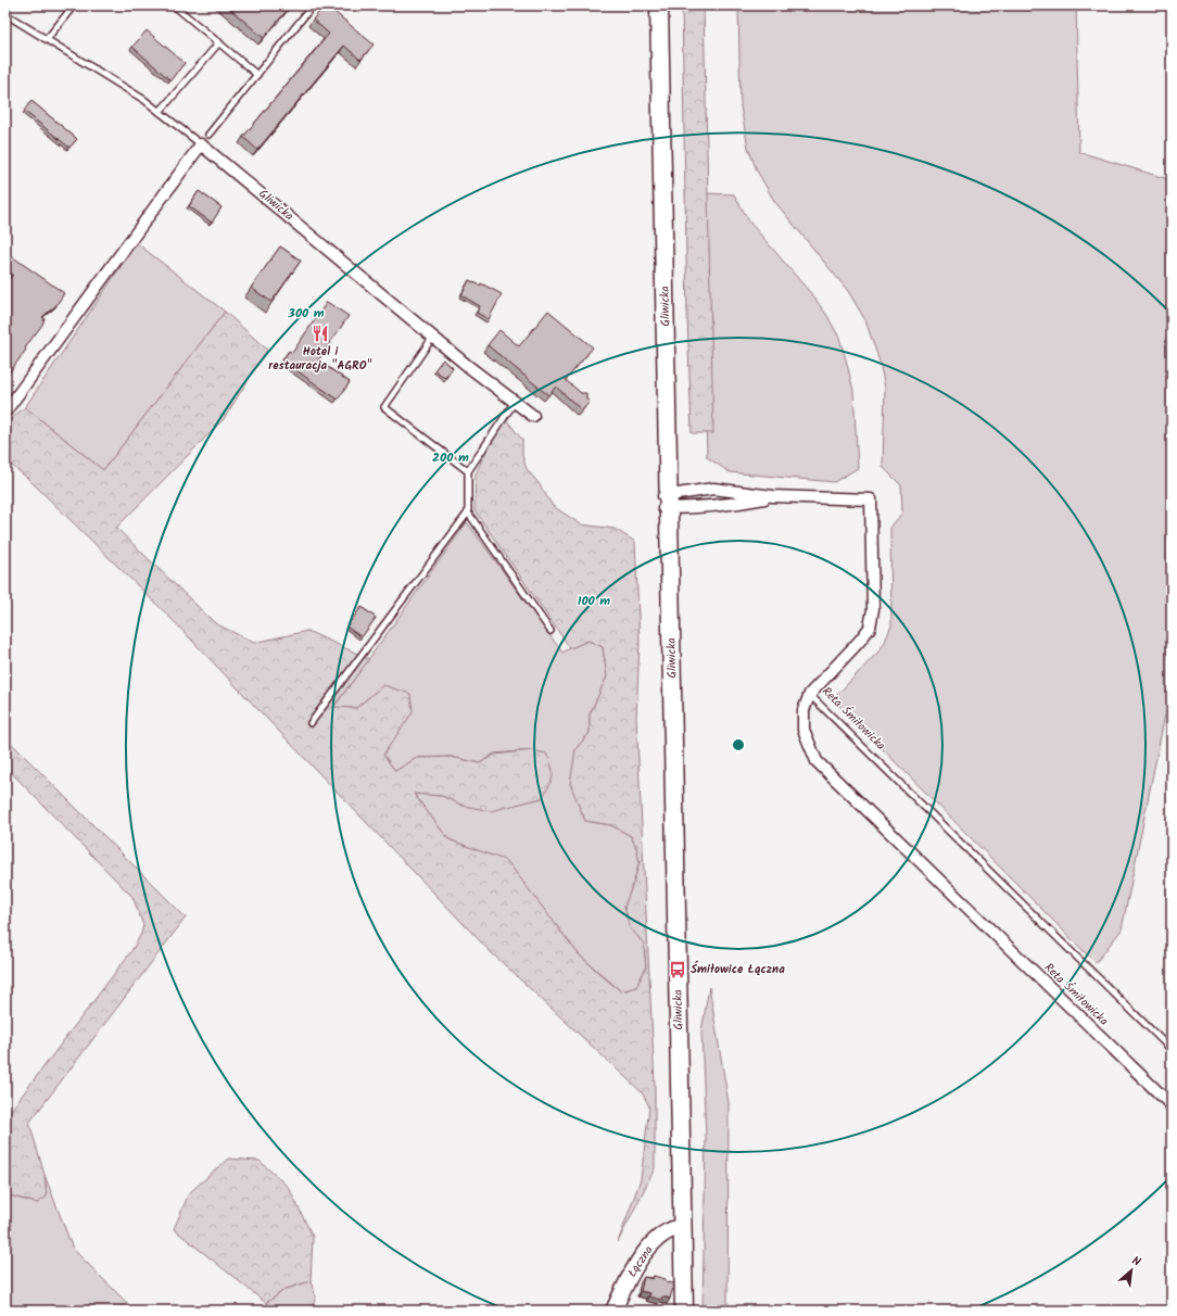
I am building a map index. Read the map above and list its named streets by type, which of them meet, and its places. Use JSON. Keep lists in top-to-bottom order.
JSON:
{
  "streets": {
    "main road": ["Gliwicka"],
    "street": ["Reta Śmiłowicka", "Łączna"]
  },
  "crossings": [
    ["Gliwicka", "Łączna"]
  ],
  "places": {
    "restaurant": ["Hotel i restauracja \"AGRO\""],
    "bus stop": ["Śmiłowice Łączna"]
  },
  "north": "top right",
  "rings": ["300 m", "200 m", "100 m"]
}
